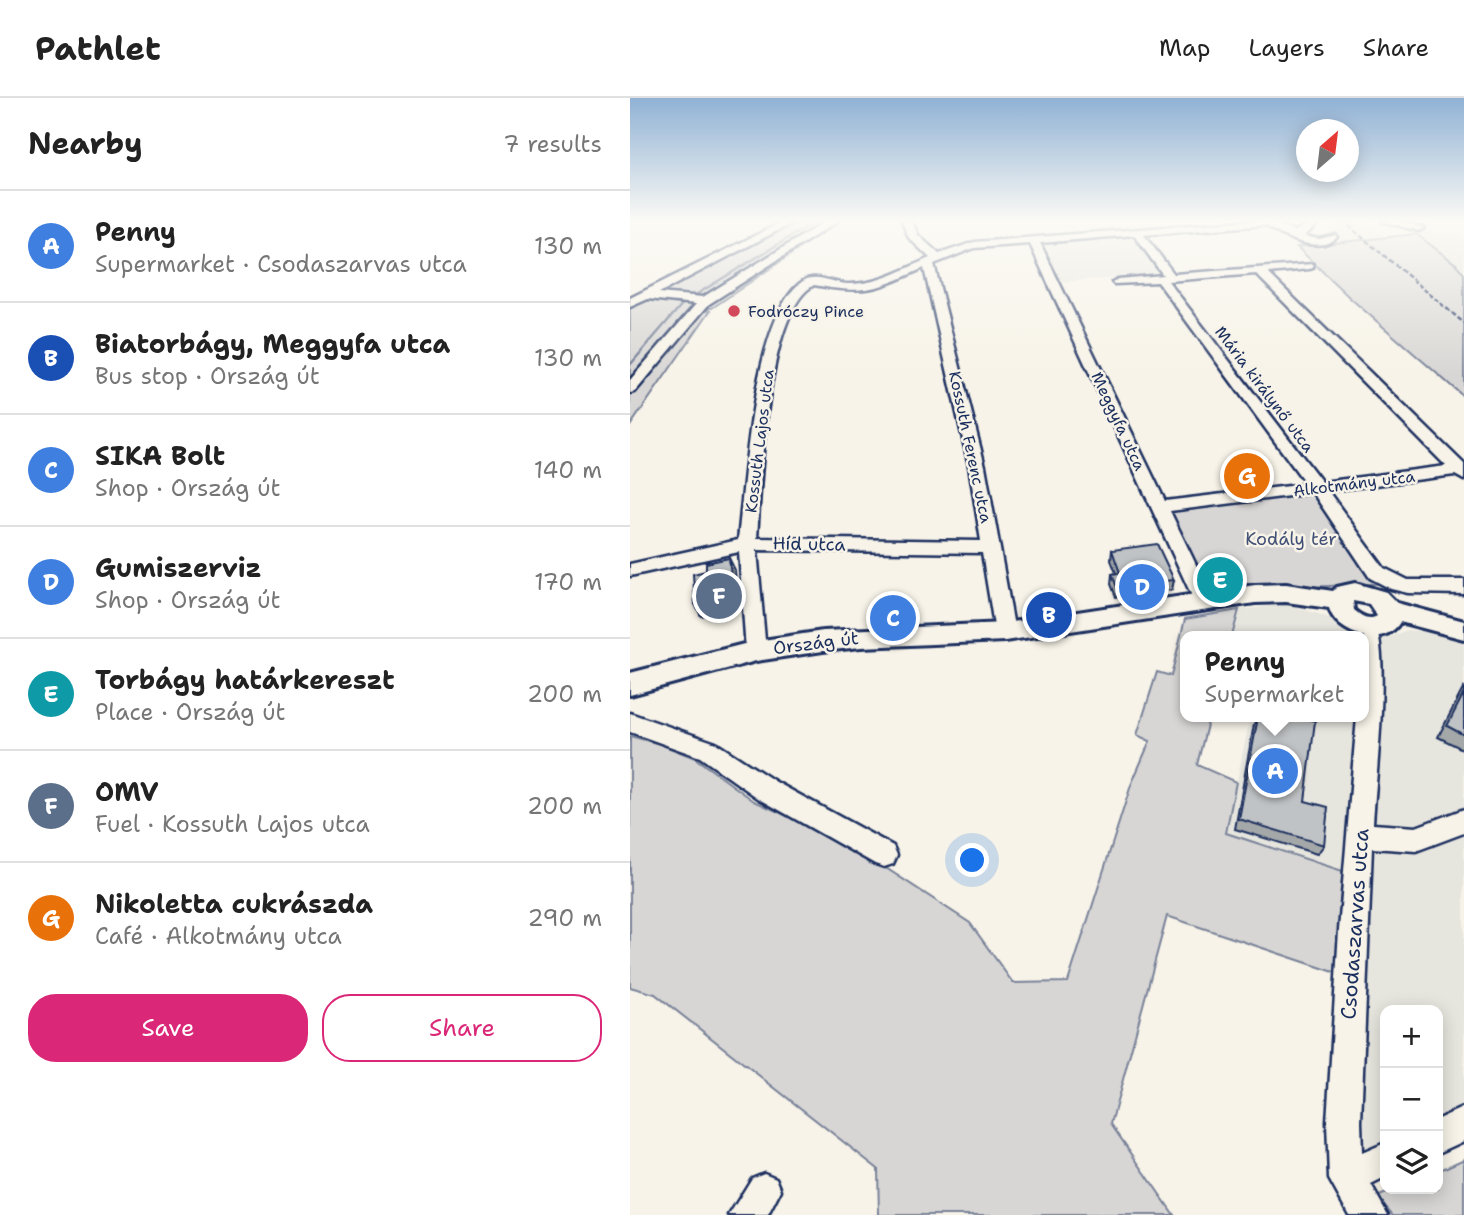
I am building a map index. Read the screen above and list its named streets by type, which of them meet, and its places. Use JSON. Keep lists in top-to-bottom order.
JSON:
{
  "streets": {
    "main road": ["Ország út"],
    "street": [
      "Mária királynő utca",
      "Meggyfa utca",
      "Kossuth Lajos utca",
      "Kossuth Ferenc utca",
      "Alkotmány utca",
      "Híd utca",
      "Csodaszarvas utca"
    ]
  },
  "crossings": [
    ["Mária királynő utca", "Alkotmány utca"],
    ["Meggyfa utca", "Alkotmány utca"],
    ["Meggyfa utca", "Ország út"],
    ["Kossuth Lajos utca", "Híd utca"],
    ["Kossuth Lajos utca", "Ország út"],
    ["Kossuth Ferenc utca", "Híd utca"],
    ["Kossuth Ferenc utca", "Ország út"]
  ],
  "parks": ["Kodály tér"],
  "places": ["Fodróczy Pince"],
  "north": "top right",
  "page": {
    "header": "Pathlet",
    "nav": ["Map", "Layers", "Share"],
    "heading": ["Nearby", "7 results"],
    "list": [
      {
        "mark": "A",
        "name": "Penny",
        "note": "Supermarket · Csodaszarvas utca",
        "value": "130 m"
      },
      {
        "mark": "B",
        "name": "Biatorbágy, Meggyfa utca",
        "note": "Bus stop · Ország út",
        "value": "130 m"
      },
      {
        "mark": "C",
        "name": "SIKA Bolt",
        "note": "Shop · Ország út",
        "value": "140 m"
      },
      {
        "mark": "D",
        "name": "Gumiszerviz",
        "note": "Shop · Ország út",
        "value": "170 m"
      },
      {
        "mark": "E",
        "name": "Torbágy határkereszt",
        "note": "Place · Ország út",
        "value": "200 m"
      },
      {
        "mark": "F",
        "name": "OMV",
        "note": "Fuel · Kossuth Lajos utca",
        "value": "200 m"
      },
      {
        "mark": "G",
        "name": "Nikoletta cukrászda",
        "note": "Café · Alkotmány utca",
        "value": "290 m"
      }
    ],
    "pins": [
      "G",
      "E",
      "D",
      "F",
      "B",
      "C",
      "A"
    ],
    "popup": ["Penny", "Supermarket"],
    "buttons": ["Save", "Share"],
    "map_buttons": ["+", "−"]
  }
}
